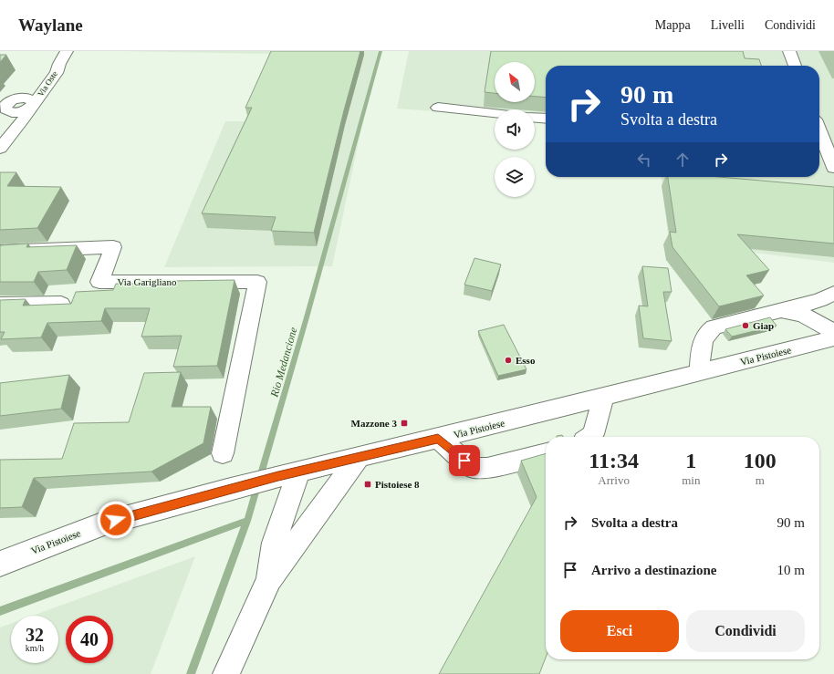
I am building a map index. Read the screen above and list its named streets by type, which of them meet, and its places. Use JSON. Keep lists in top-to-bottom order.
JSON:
{
  "streets": {
    "street": ["Via Oste", "Via Garigliano", "Via Pistoiese"]
  },
  "water": ["Rio Medancione"],
  "places": {
    "other": ["Giap", "Esso"],
    "transit": ["Mazzone 3", "Pistoiese 8"]
  },
  "north": "top left",
  "page": {
    "header": "Waylane",
    "nav": ["Mappa", "Livelli", "Condividi"],
    "turn": ["90 m", "Svolta a destra"],
    "eta": [
      "11:34",
      "Arrivo",
      "1",
      "min",
      "100",
      "m"
    ],
    "list": [
      {
        "name": "Svolta a destra",
        "value": "90 m"
      },
      {
        "name": "Arrivo a destinazione",
        "value": "10 m"
      }
    ],
    "buttons": ["Esci", "Condividi"],
    "speed": "32 km/h",
    "limit": "40"
  }
}
